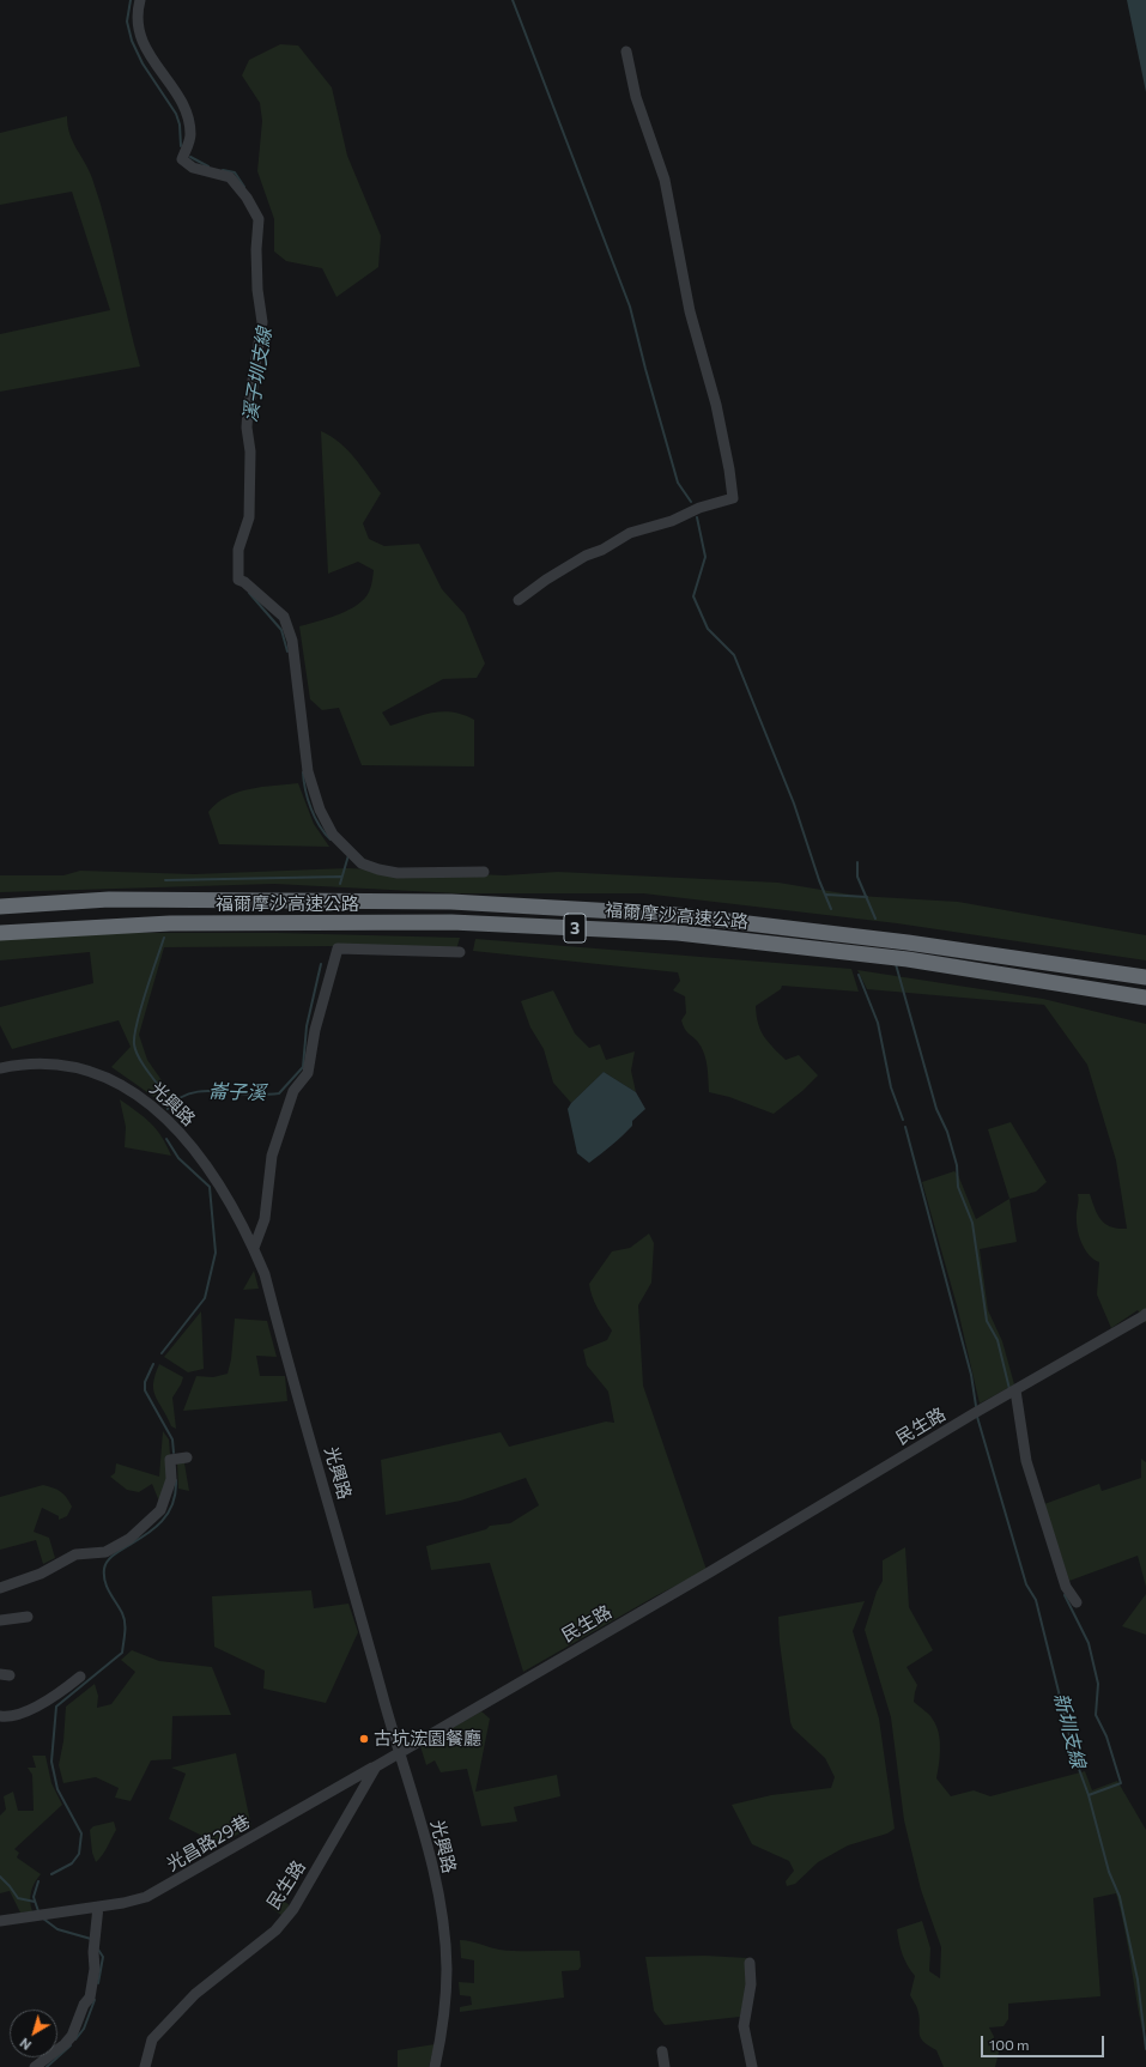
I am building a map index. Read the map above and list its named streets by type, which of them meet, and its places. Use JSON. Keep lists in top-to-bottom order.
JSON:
{
  "streets": {
    "highway": ["福爾摩沙高速公路", "3"],
    "street": ["光興路", "民生路", "光昌路29巷"]
  },
  "crossings": [
    ["光興路", "民生路"],
    ["民生路", "光昌路29巷"]
  ],
  "water": ["溪子圳支線", "崙子溪", "新圳支線"],
  "places": ["古坑浤園餐廳"],
  "scale_bar": "100 m",
  "north": "bottom left"
}
